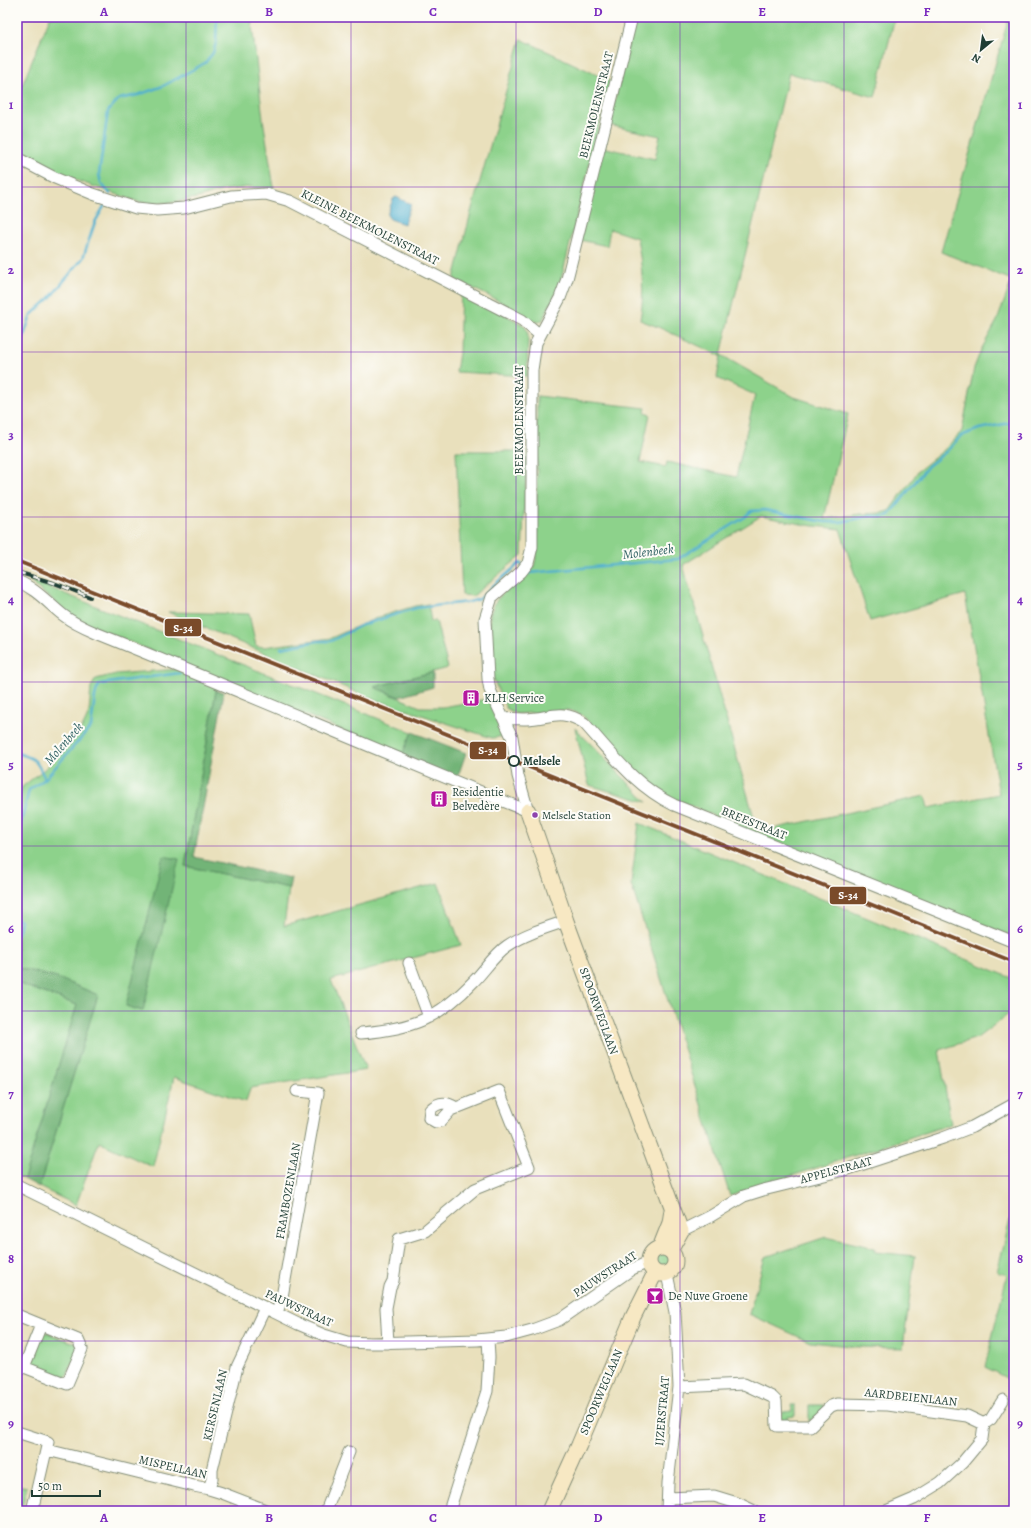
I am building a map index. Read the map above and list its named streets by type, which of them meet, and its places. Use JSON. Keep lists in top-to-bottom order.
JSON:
{
  "streets": {
    "street": [
      "BEEKMOLENSTRAAT",
      "KLEINE BEEKMOLENSTRAAT",
      "BREESTRAAT",
      "SPOORWEGLAAN",
      "APPELSTRAAT",
      "FRAMBOZENLAAN",
      "PAUWSTRAAT",
      "AARDBEIENLAAN",
      "KERSENLAAN",
      "IJZERSTRAAT",
      "MISPELLAAN"
    ]
  },
  "crossings": [
    ["BEEKMOLENSTRAAT", "KLEINE BEEKMOLENSTRAAT"],
    ["BEEKMOLENSTRAAT", "BREESTRAAT"],
    ["BEEKMOLENSTRAAT", "SPOORWEGLAAN"],
    ["SPOORWEGLAAN", "APPELSTRAAT"],
    ["SPOORWEGLAAN", "PAUWSTRAAT"],
    ["SPOORWEGLAAN", "IJZERSTRAAT"],
    ["FRAMBOZENLAAN", "PAUWSTRAAT"],
    ["PAUWSTRAAT", "KERSENLAAN"],
    ["PAUWSTRAAT", "IJZERSTRAAT"],
    ["AARDBEIENLAAN", "IJZERSTRAAT"],
    ["KERSENLAAN", "MISPELLAAN"]
  ],
  "water": ["Molenbeek"],
  "places": {
    "building": ["KLH Service", "Residentie Belvedère"],
    "other": ["Melsele", "Melsele Station"],
    "bar": ["De Nuve Groene"]
  },
  "lines": ["transit line S-34"],
  "scale_bar": "50 m",
  "north": "bottom left",
  "grid": {
    "columns": [
      "A",
      "B",
      "C",
      "D",
      "E",
      "F"
    ],
    "rows": [
      "1",
      "2",
      "3",
      "4",
      "5",
      "6",
      "7",
      "8",
      "9"
    ]
  }
}
